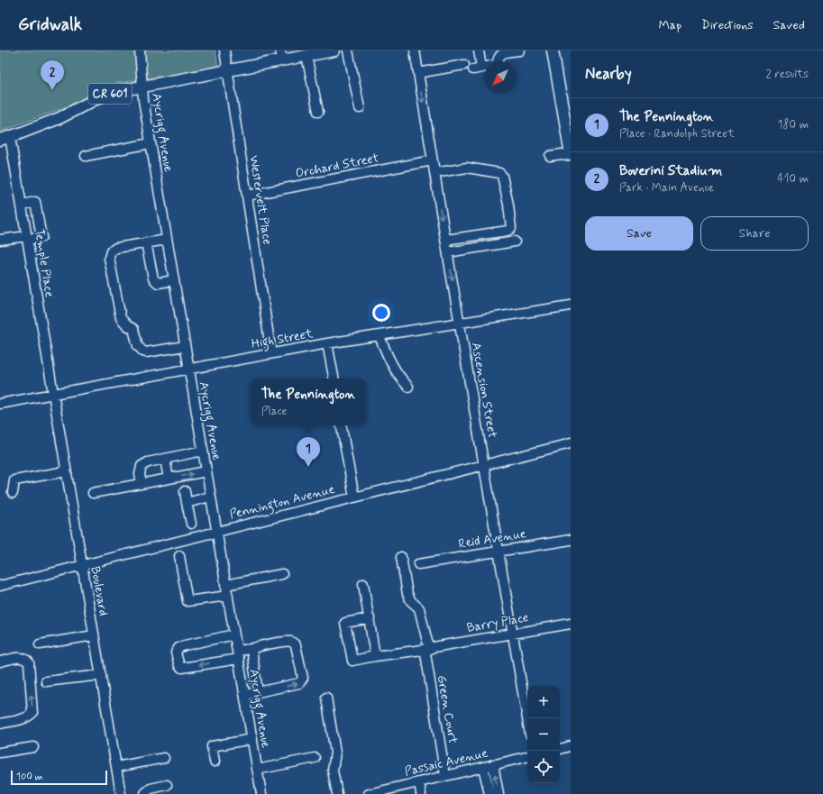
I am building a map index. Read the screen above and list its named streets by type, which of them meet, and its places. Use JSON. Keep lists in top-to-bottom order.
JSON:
{
  "streets": {
    "main road": ["CR 601"],
    "street": [
      "Aycrigg Avenue",
      "Orchard Street",
      "Westervelt Place",
      "Temple Place",
      "High Street",
      "Ascension Street",
      "Pennington Avenue",
      "Reid Avenue",
      "Boulevard",
      "Barry Place",
      "Green Court",
      "Passaic Avenue"
    ]
  },
  "crossings": [
    ["CR 601", "Aycrigg Avenue"],
    ["CR 601", "Westervelt Place"],
    ["CR 601", "Temple Place"],
    ["Aycrigg Avenue", "High Street"],
    ["Aycrigg Avenue", "Pennington Avenue"],
    ["Orchard Street", "Westervelt Place"],
    ["Orchard Street", "Ascension Street"],
    ["Westervelt Place", "High Street"],
    ["Temple Place", "High Street"],
    ["Temple Place", "Boulevard"],
    ["High Street", "Ascension Street"],
    ["High Street", "Boulevard"],
    ["Ascension Street", "Pennington Avenue"],
    ["Ascension Street", "Reid Avenue"],
    ["Ascension Street", "Barry Place"],
    ["Pennington Avenue", "Boulevard"],
    ["Barry Place", "Green Court"],
    ["Green Court", "Passaic Avenue"]
  ],
  "scale_bar": "100 m",
  "north": "bottom left",
  "page": {
    "header": "Gridwalk",
    "nav": ["Map", "Directions", "Saved"],
    "heading": ["Nearby", "2 results"],
    "pins": ["2", "1"],
    "list": [
      {
        "mark": "1",
        "name": "The Pennington",
        "note": "Place · Randolph Street",
        "value": "180 m"
      },
      {
        "mark": "2",
        "name": "Boverini Stadium",
        "note": "Park · Main Avenue",
        "value": "410 m"
      }
    ],
    "buttons": ["Save", "Share"],
    "popup": ["The Pennington", "Place"],
    "map_buttons": ["+", "−"],
    "scale": "100 m"
  }
}
